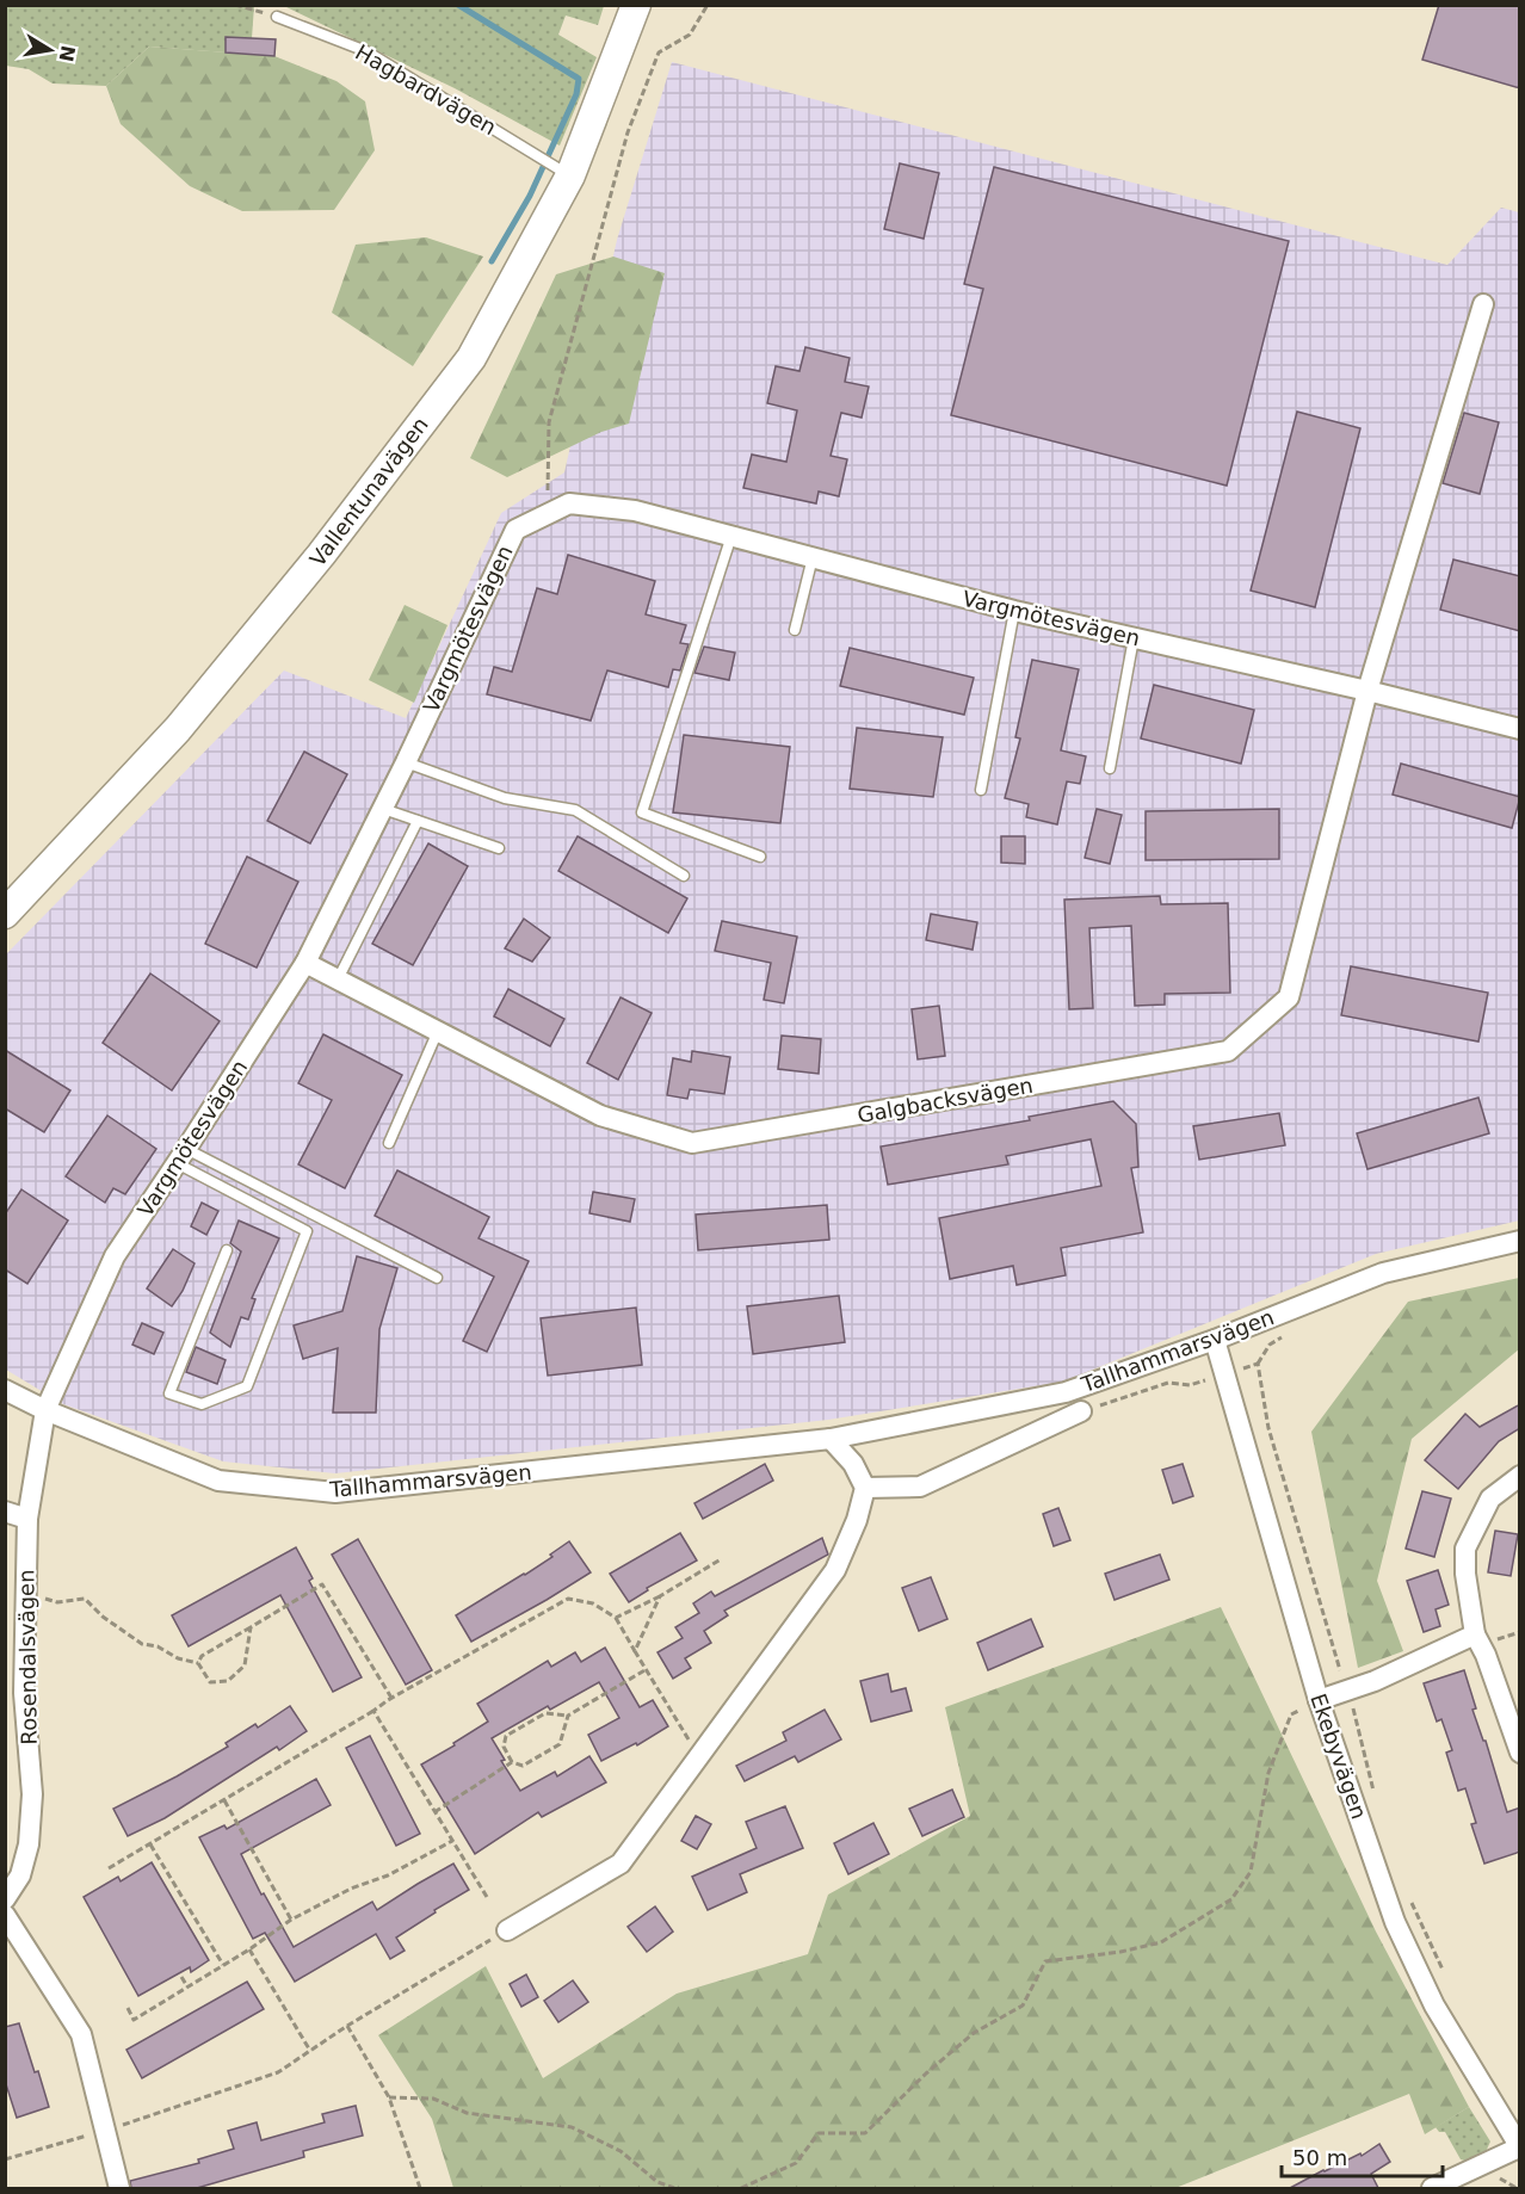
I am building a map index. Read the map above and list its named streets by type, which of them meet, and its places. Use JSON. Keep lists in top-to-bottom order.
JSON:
{
  "streets": {
    "main road": ["Vallentunavägen"],
    "street": [
      "Vargmötesvägen",
      "Galgbacksvägen",
      "Tallhammarsvägen",
      "Rosendalsvägen",
      "Ekebyvägen"
    ],
    "lane": ["Hagbardvägen"]
  },
  "crossings": [
    ["Hagbardvägen", "Vallentunavägen"],
    ["Vargmötesvägen", "Galgbacksvägen"],
    ["Vargmötesvägen", "Tallhammarsvägen"],
    ["Vargmötesvägen", "Rosendalsvägen"],
    ["Tallhammarsvägen", "Rosendalsvägen"],
    ["Tallhammarsvägen", "Ekebyvägen"]
  ],
  "scale_bar": "50 m",
  "north": "right"
}
